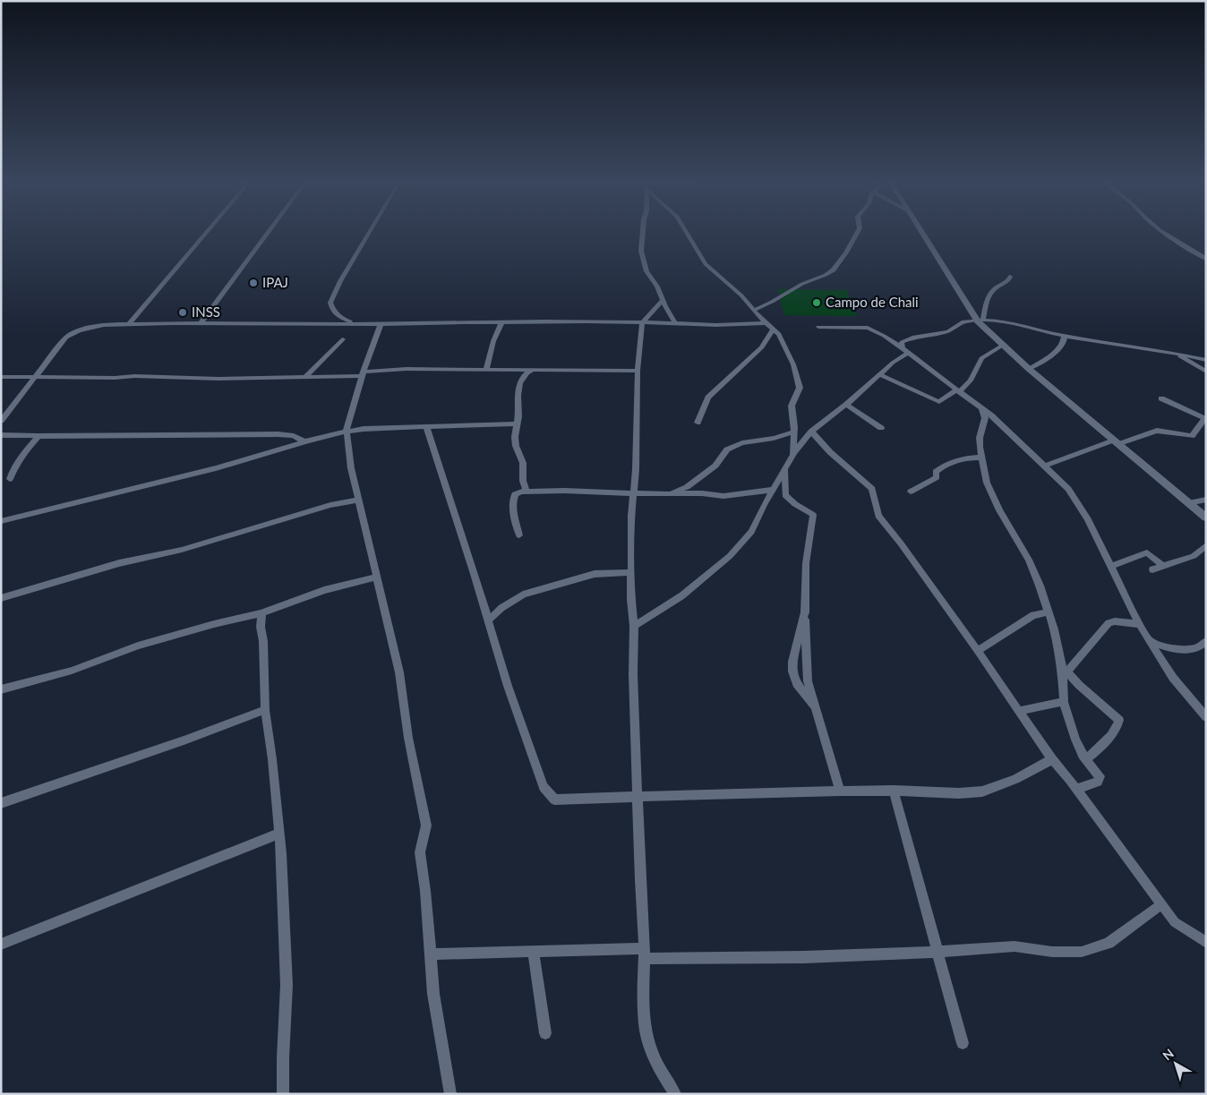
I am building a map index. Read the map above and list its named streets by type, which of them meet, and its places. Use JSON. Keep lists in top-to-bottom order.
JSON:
{
  "places": ["IPAJ", "Campo de Chali", "INSS"],
  "north": "top left"
}
